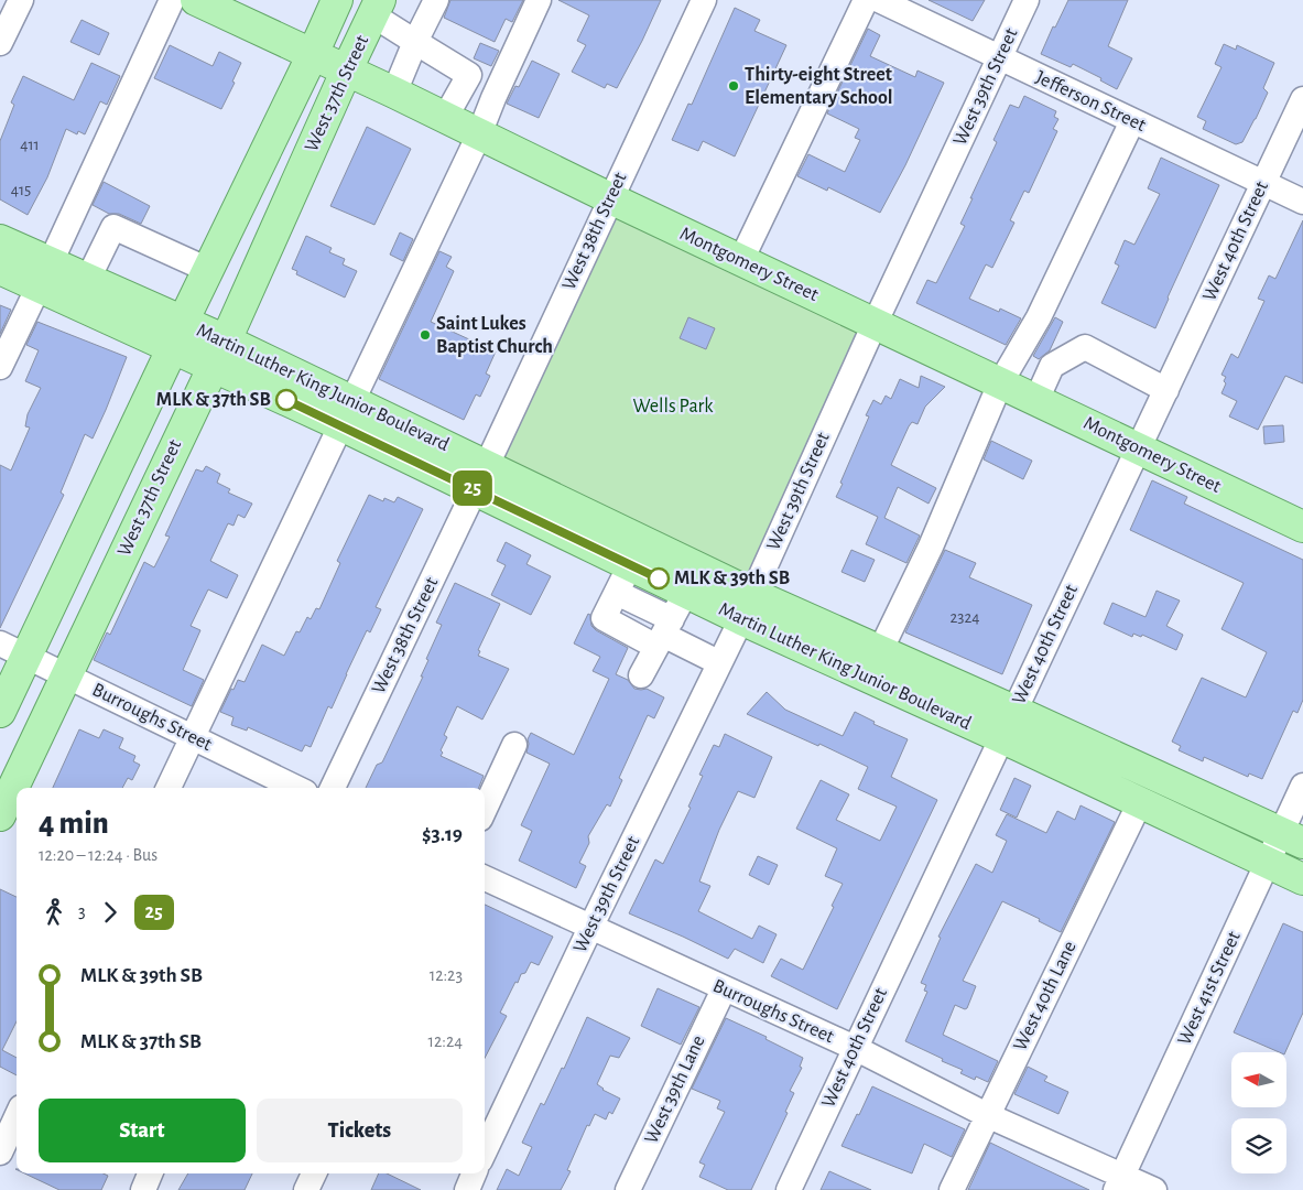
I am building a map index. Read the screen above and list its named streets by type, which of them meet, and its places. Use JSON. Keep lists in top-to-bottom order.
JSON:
{
  "streets": {
    "main road": ["West 37th Street", "Montgomery Street", "Martin Luther King Junior Boulevard"],
    "street": [
      "West 39th Street",
      "Jefferson Street",
      "West 38th Street",
      "West 40th Street",
      "Burroughs Street",
      "West 41st Street",
      "West 40th Lane",
      "West 39th Lane"
    ]
  },
  "crossings": [
    ["West 39th Street", "Jefferson Street"],
    ["West 39th Street", "Montgomery Street"],
    ["West 39th Street", "Martin Luther King Junior Boulevard"],
    ["West 39th Street", "Burroughs Street"],
    ["West 37th Street", "Montgomery Street"],
    ["West 37th Street", "Martin Luther King Junior Boulevard"],
    ["West 37th Street", "Burroughs Street"],
    ["Jefferson Street", "West 40th Street"],
    ["West 38th Street", "Montgomery Street"],
    ["West 38th Street", "Martin Luther King Junior Boulevard"],
    ["West 40th Street", "Montgomery Street"],
    ["West 40th Street", "Martin Luther King Junior Boulevard"],
    ["West 40th Street", "Burroughs Street"],
    ["Martin Luther King Junior Boulevard", "West 41st Street"],
    ["Martin Luther King Junior Boulevard", "West 40th Lane"],
    ["Burroughs Street", "West 41st Street"],
    ["Burroughs Street", "West 40th Lane"],
    ["Burroughs Street", "West 39th Lane"]
  ],
  "parks": ["Wells Park"],
  "places": [
    "Thirty-eight Street Elementary School",
    "Saint Lukes Baptist Church",
    "MLK & 37th SB",
    "MLK & 39th SB"
  ],
  "lines": ["bus line 25"],
  "house_numbers": ["411", "415", "2324"],
  "north": "left",
  "page": {
    "on_map": "25",
    "heading": ["4 min", "12:20 – 12:24 · Bus", "$3.19"],
    "legs": ["3", "25"],
    "list": [
      {
        "name": "MLK & 39th SB",
        "value": "12:23"
      },
      {
        "name": "MLK & 37th SB",
        "value": "12:24"
      }
    ],
    "buttons": ["Start", "Tickets"]
  }
}
